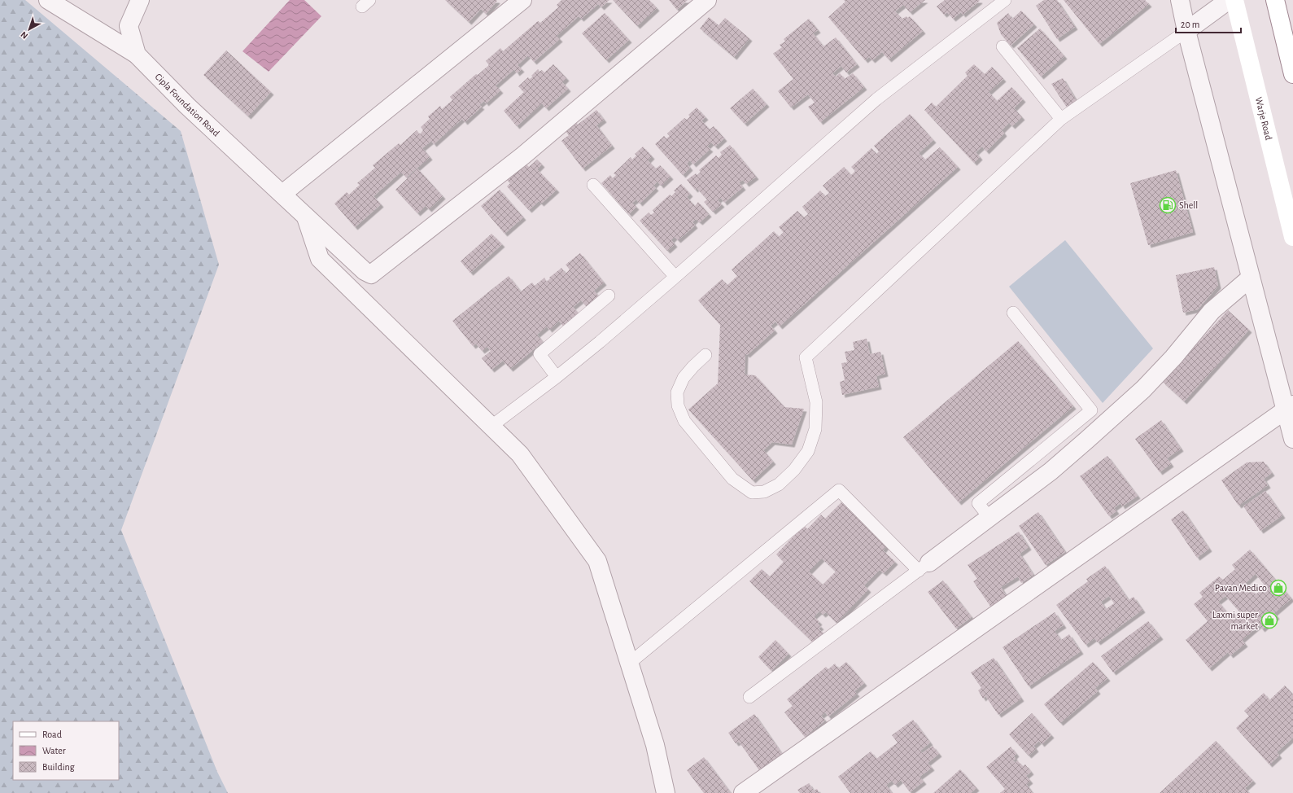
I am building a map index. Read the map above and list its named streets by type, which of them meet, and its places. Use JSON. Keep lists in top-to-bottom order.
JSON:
{
  "streets": {
    "main road": ["Warje Road"],
    "street": ["Cipla Foundation Road"]
  },
  "places": {
    "fuel station": ["Shell"],
    "shop": ["Pavan Medico", "Laxmi super market"]
  },
  "legend": ["Road", "Water", "Building"],
  "scale_bar": "20 m",
  "north": "bottom left"
}
